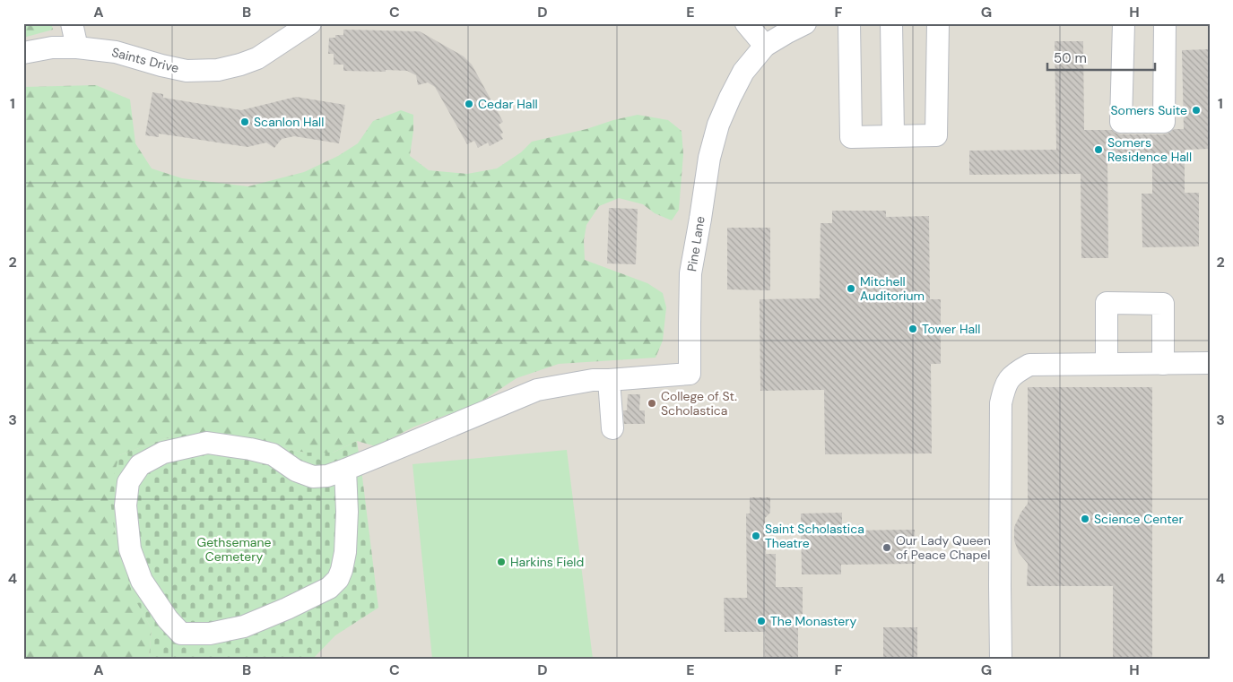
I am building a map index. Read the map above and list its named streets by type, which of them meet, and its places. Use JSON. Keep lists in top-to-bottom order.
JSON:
{
  "streets": {
    "lane": ["Saints Drive", "Pine Lane"]
  },
  "parks": ["Gethsemane Cemetery"],
  "places": [
    "Cedar Hall",
    "Somers Suite",
    "Scanlon Hall",
    "Somers Residence Hall",
    "Mitchell Auditorium",
    "Tower Hall",
    "College of St. Scholastica",
    "Science Center",
    "Saint Scholastica Theatre",
    "Our Lady Queen of Peace Chapel",
    "Harkins Field",
    "The Monastery"
  ],
  "scale_bar": "50 m",
  "grid": {
    "columns": [
      "A",
      "B",
      "C",
      "D",
      "E",
      "F",
      "G",
      "H"
    ],
    "rows": [
      "1",
      "2",
      "3",
      "4"
    ]
  }
}
